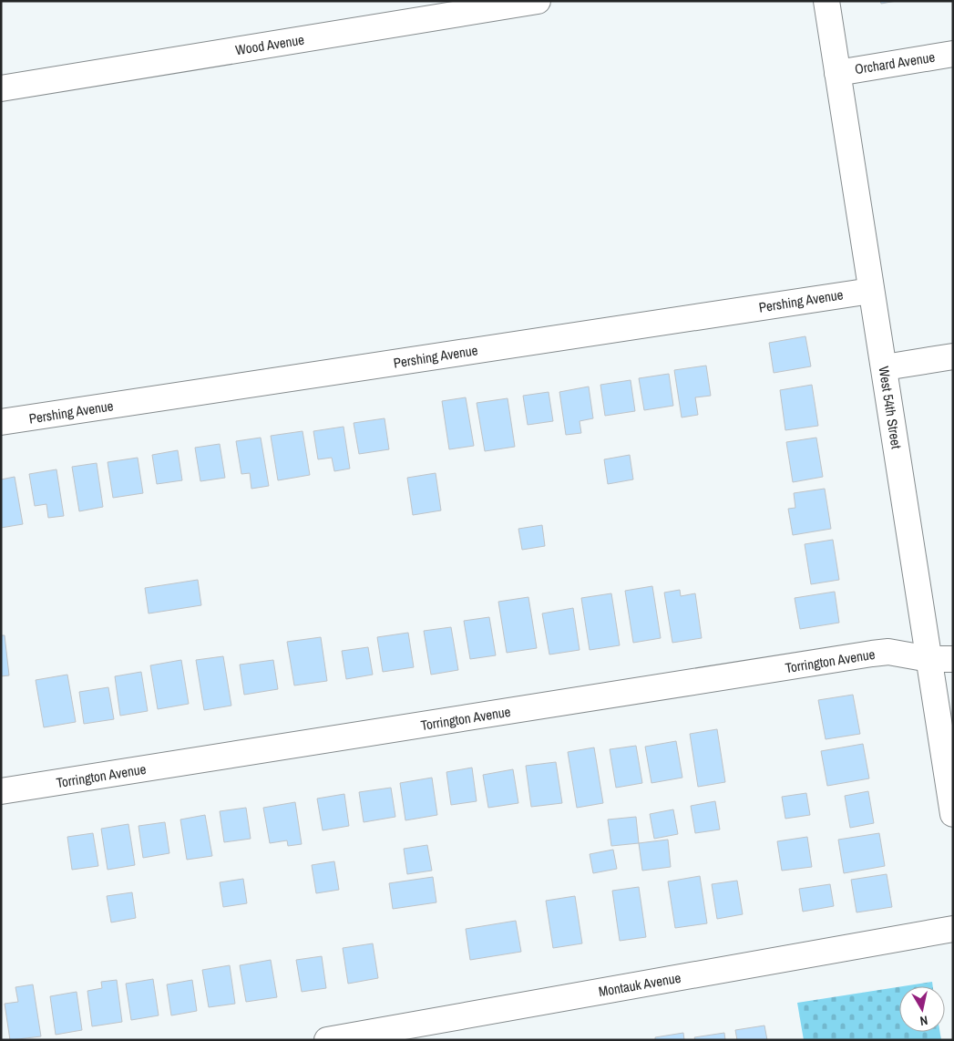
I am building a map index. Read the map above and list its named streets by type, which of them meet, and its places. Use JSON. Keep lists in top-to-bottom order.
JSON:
{
  "streets": {
    "street": [
      "Wood Avenue",
      "Orchard Avenue",
      "Pershing Avenue",
      "West 54th Street",
      "Torrington Avenue",
      "Montauk Avenue"
    ]
  },
  "crossings": [
    ["Orchard Avenue", "West 54th Street"],
    ["Pershing Avenue", "West 54th Street"],
    ["West 54th Street", "Torrington Avenue"]
  ],
  "north": "bottom"
}
